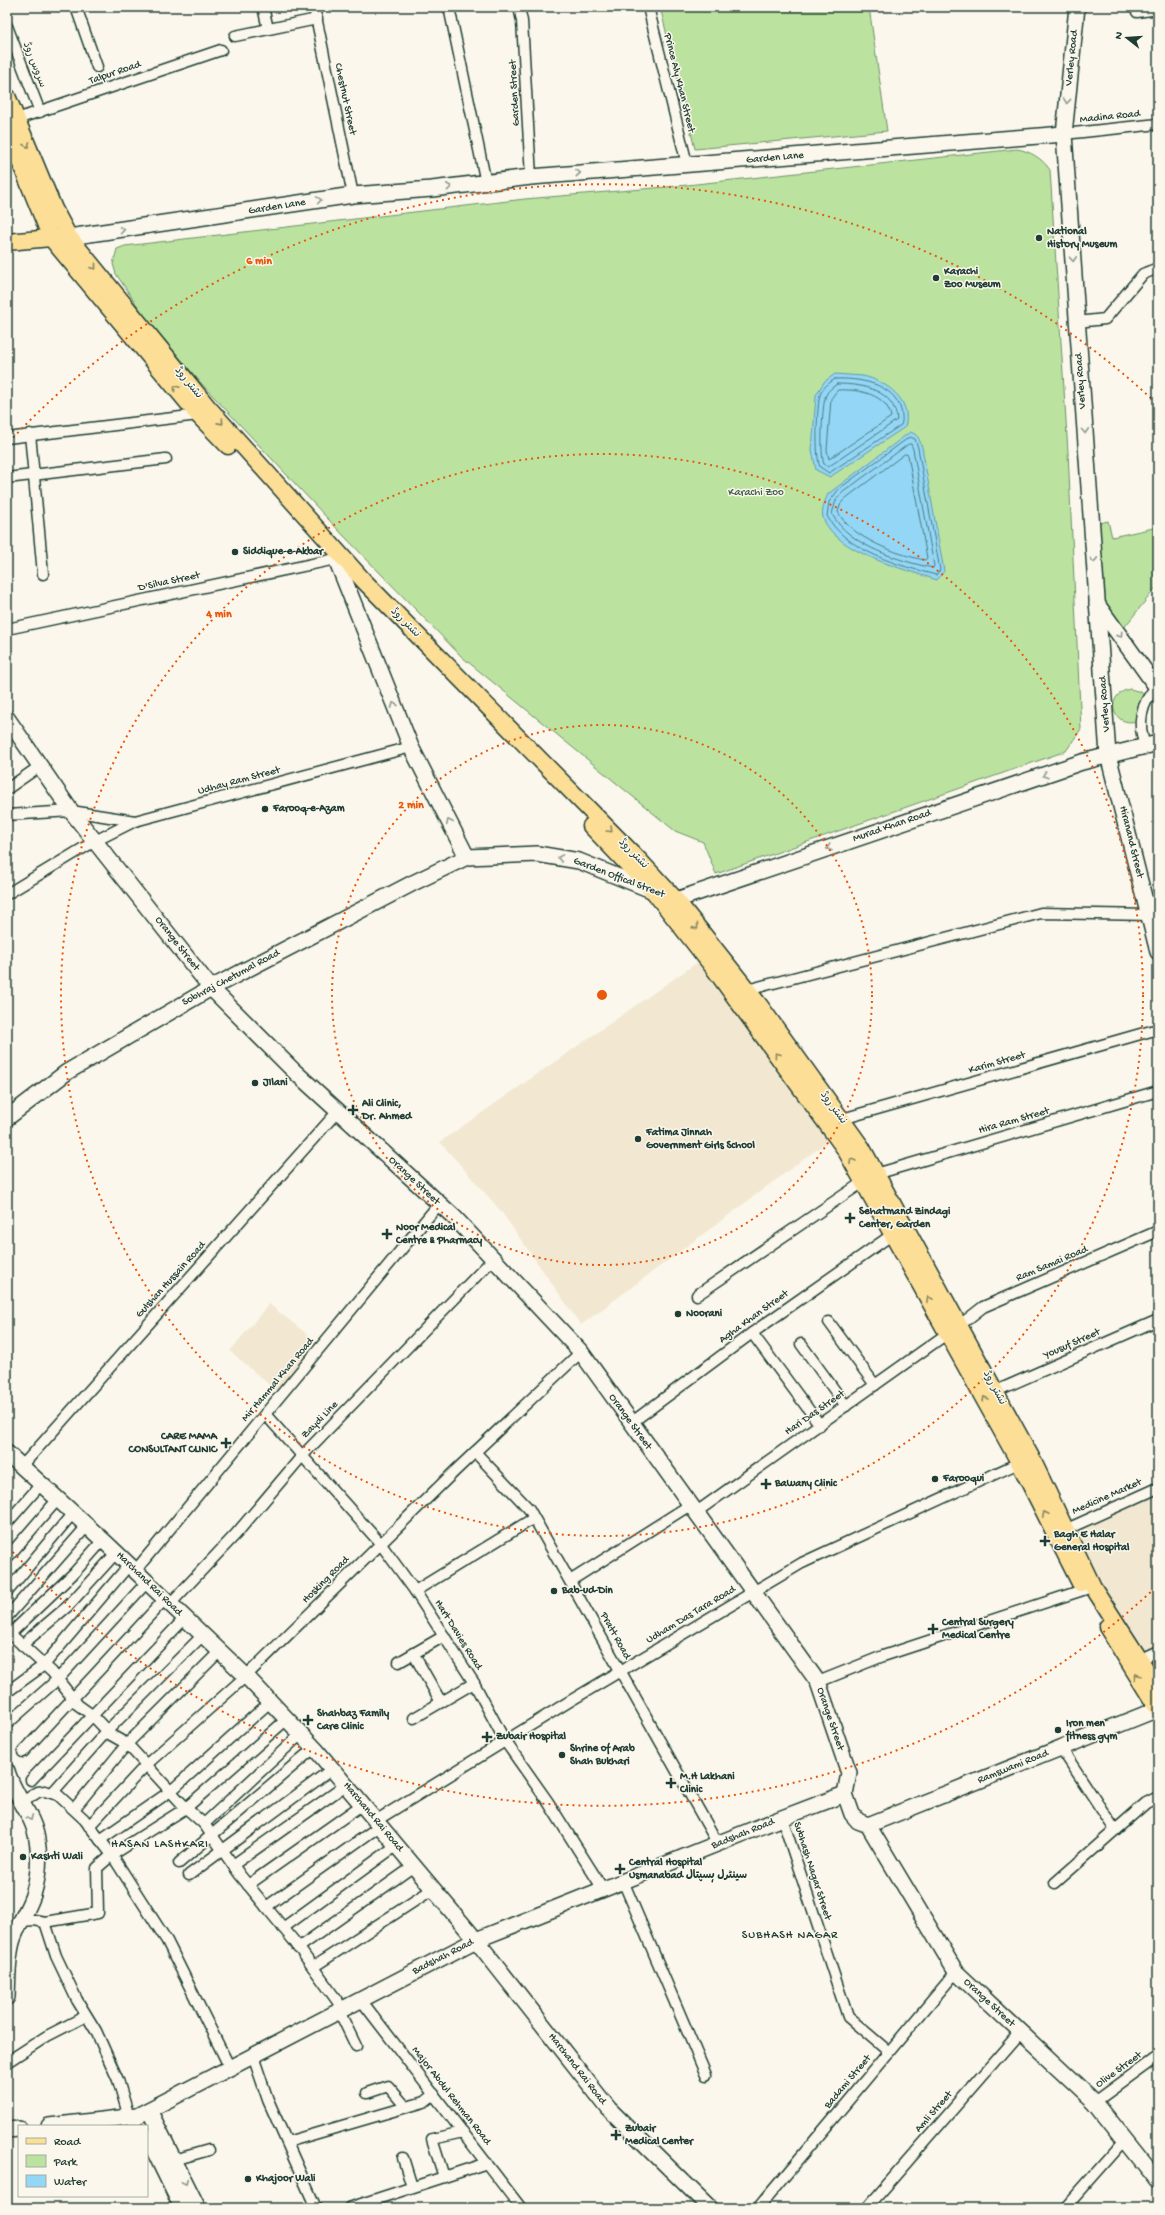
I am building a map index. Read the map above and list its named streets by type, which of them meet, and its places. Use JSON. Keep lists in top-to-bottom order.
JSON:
{
  "streets": {
    "main road": [
      "Verley Road",
      "Garden Lane",
      "نشتر روڈ",
      "Murad Khan Road",
      "Hiranand Street",
      "Garden Offical Street",
      "Orange Street",
      "Sobhraj Chetumal Road",
      "Harchand Rai Road",
      "Ramswami Road",
      "Badshah Road"
    ],
    "street": [
      "سروس روڈ",
      "Talpur Road",
      "Prince Aly Khan Street",
      "Garden Street",
      "Chestnut Street",
      "Madina Road",
      "D'Silva Street",
      "Udhay Ram Street",
      "Karim Street",
      "Hira Ram Street",
      "Ram Samai Road",
      "Gulshan Hussain Road",
      "Agha Khan Street",
      "Yousuf Street",
      "Mir Hammal Khan Road",
      "Hari Das Street",
      "Zaydi Line",
      "Medicine Market",
      "Hosking Road",
      "Udham Das Tara Road",
      "Hart Davies Road",
      "Pratt Road",
      "Subhash Nagar Street",
      "Olive Street",
      "Badami Street",
      "Major Abdul Rehman Road",
      "Amli Street"
    ]
  },
  "crossings": [
    ["Verley Road", "Madina Road"],
    ["Verley Road", "Garden Lane"],
    ["Verley Road", "Murad Khan Road"],
    ["Verley Road", "Hiranand Street"],
    ["سروس روڈ", "Talpur Road"],
    ["Talpur Road", "نشتر روڈ"],
    ["Prince Aly Khan Street", "Garden Lane"],
    ["Garden Street", "Garden Lane"],
    ["Chestnut Street", "Garden Lane"],
    ["Madina Road", "Garden Lane"],
    ["Garden Lane", "نشتر روڈ"],
    ["نشتر روڈ", "D'Silva Street"],
    ["نشتر روڈ", "Murad Khan Road"],
    ["نشتر روڈ", "Garden Offical Street"],
    ["نشتر روڈ", "Karim Street"],
    ["نشتر روڈ", "Hira Ram Street"],
    ["نشتر روڈ", "Ram Samai Road"],
    ["نشتر روڈ", "Agha Khan Street"],
    ["نشتر روڈ", "Yousuf Street"],
    ["نشتر روڈ", "Hari Das Street"],
    ["نشتر روڈ", "Medicine Market"],
    ["نشتر روڈ", "Udham Das Tara Road"],
    ["نشتر روڈ", "Ramswami Road"],
    ["Udhay Ram Street", "Orange Street"],
    ["Murad Khan Road", "Hiranand Street"],
    ["Murad Khan Road", "Garden Offical Street"],
    ["Garden Offical Street", "Sobhraj Chetumal Road"],
    ["Orange Street", "Sobhraj Chetumal Road"],
    ["Orange Street", "Gulshan Hussain Road"],
    ["Orange Street", "Agha Khan Street"],
    ["Orange Street", "Mir Hammal Khan Road"],
    ["Orange Street", "Hari Das Street"],
    ["Orange Street", "Zaydi Line"],
    ["Orange Street", "Hosking Road"],
    ["Orange Street", "Udham Das Tara Road"],
    ["Orange Street", "Ramswami Road"],
    ["Orange Street", "Badshah Road"],
    ["Orange Street", "Olive Street"],
    ["Orange Street", "Badami Street"],
    ["Orange Street", "Amli Street"],
    ["Ram Samai Road", "Hari Das Street"],
    ["Gulshan Hussain Road", "Harchand Rai Road"],
    ["Mir Hammal Khan Road", "Harchand Rai Road"],
    ["Mir Hammal Khan Road", "Hart Davies Road"],
    ["Hari Das Street", "Pratt Road"],
    ["Zaydi Line", "Harchand Rai Road"],
    ["Zaydi Line", "Hart Davies Road"],
    ["Hosking Road", "Harchand Rai Road"],
    ["Hosking Road", "Hart Davies Road"],
    ["Hosking Road", "Pratt Road"],
    ["Harchand Rai Road", "Udham Das Tara Road"],
    ["Harchand Rai Road", "Badshah Road"],
    ["Udham Das Tara Road", "Hart Davies Road"],
    ["Udham Das Tara Road", "Pratt Road"],
    ["Hart Davies Road", "Badshah Road"],
    ["Pratt Road", "Badshah Road"],
    ["Badshah Road", "Subhash Nagar Street"],
    ["Badshah Road", "Major Abdul Rehman Road"],
    ["Subhash Nagar Street", "Badami Street"]
  ],
  "one_way": [
    "Verley Road",
    "Garden Lane",
    "Murad Khan Road",
    "Garden Offical Street"
  ],
  "districts": ["HASAN LASHKARI", "SUBHASH NAGAR"],
  "parks": ["Karachi Zoo"],
  "places": {
    "other": [
      "National History Museum",
      "Karachi Zoo Museum",
      "Siddique-e-Akbar",
      "Farooq-e-Azam",
      "JIlani",
      "Fatima Jinnah Government Girls School",
      "Noorani",
      "Farooqui",
      "Bab-ud-Din",
      "Iron men fitness gym",
      "Shrine of Arab Shah Bukhari",
      "Kashti Wali",
      "Khajoor Wali"
    ],
    "health": [
      "Ali Clinic, Dr. Ahmed",
      "Sehatmand Zindagi Center, Garden",
      "Noor Medical Centre & Pharmacy",
      "CARE MAMA CONSULTANT CLINIC",
      "Bawany Clinic",
      "Bagh E Halar General Hospital",
      "Central Surgery Medical Centre",
      "Shahbaz Family Care Clinic",
      "Zubair Hospital",
      "M.H Lakhani Clinic",
      "Central Hospital Usmanabad سینٹرل ہسپتال",
      "Zubair Medical Center"
    ]
  },
  "legend": ["Road", "Park", "Water"],
  "north": "left",
  "rings": ["6 min", "4 min", "2 min"]
}
